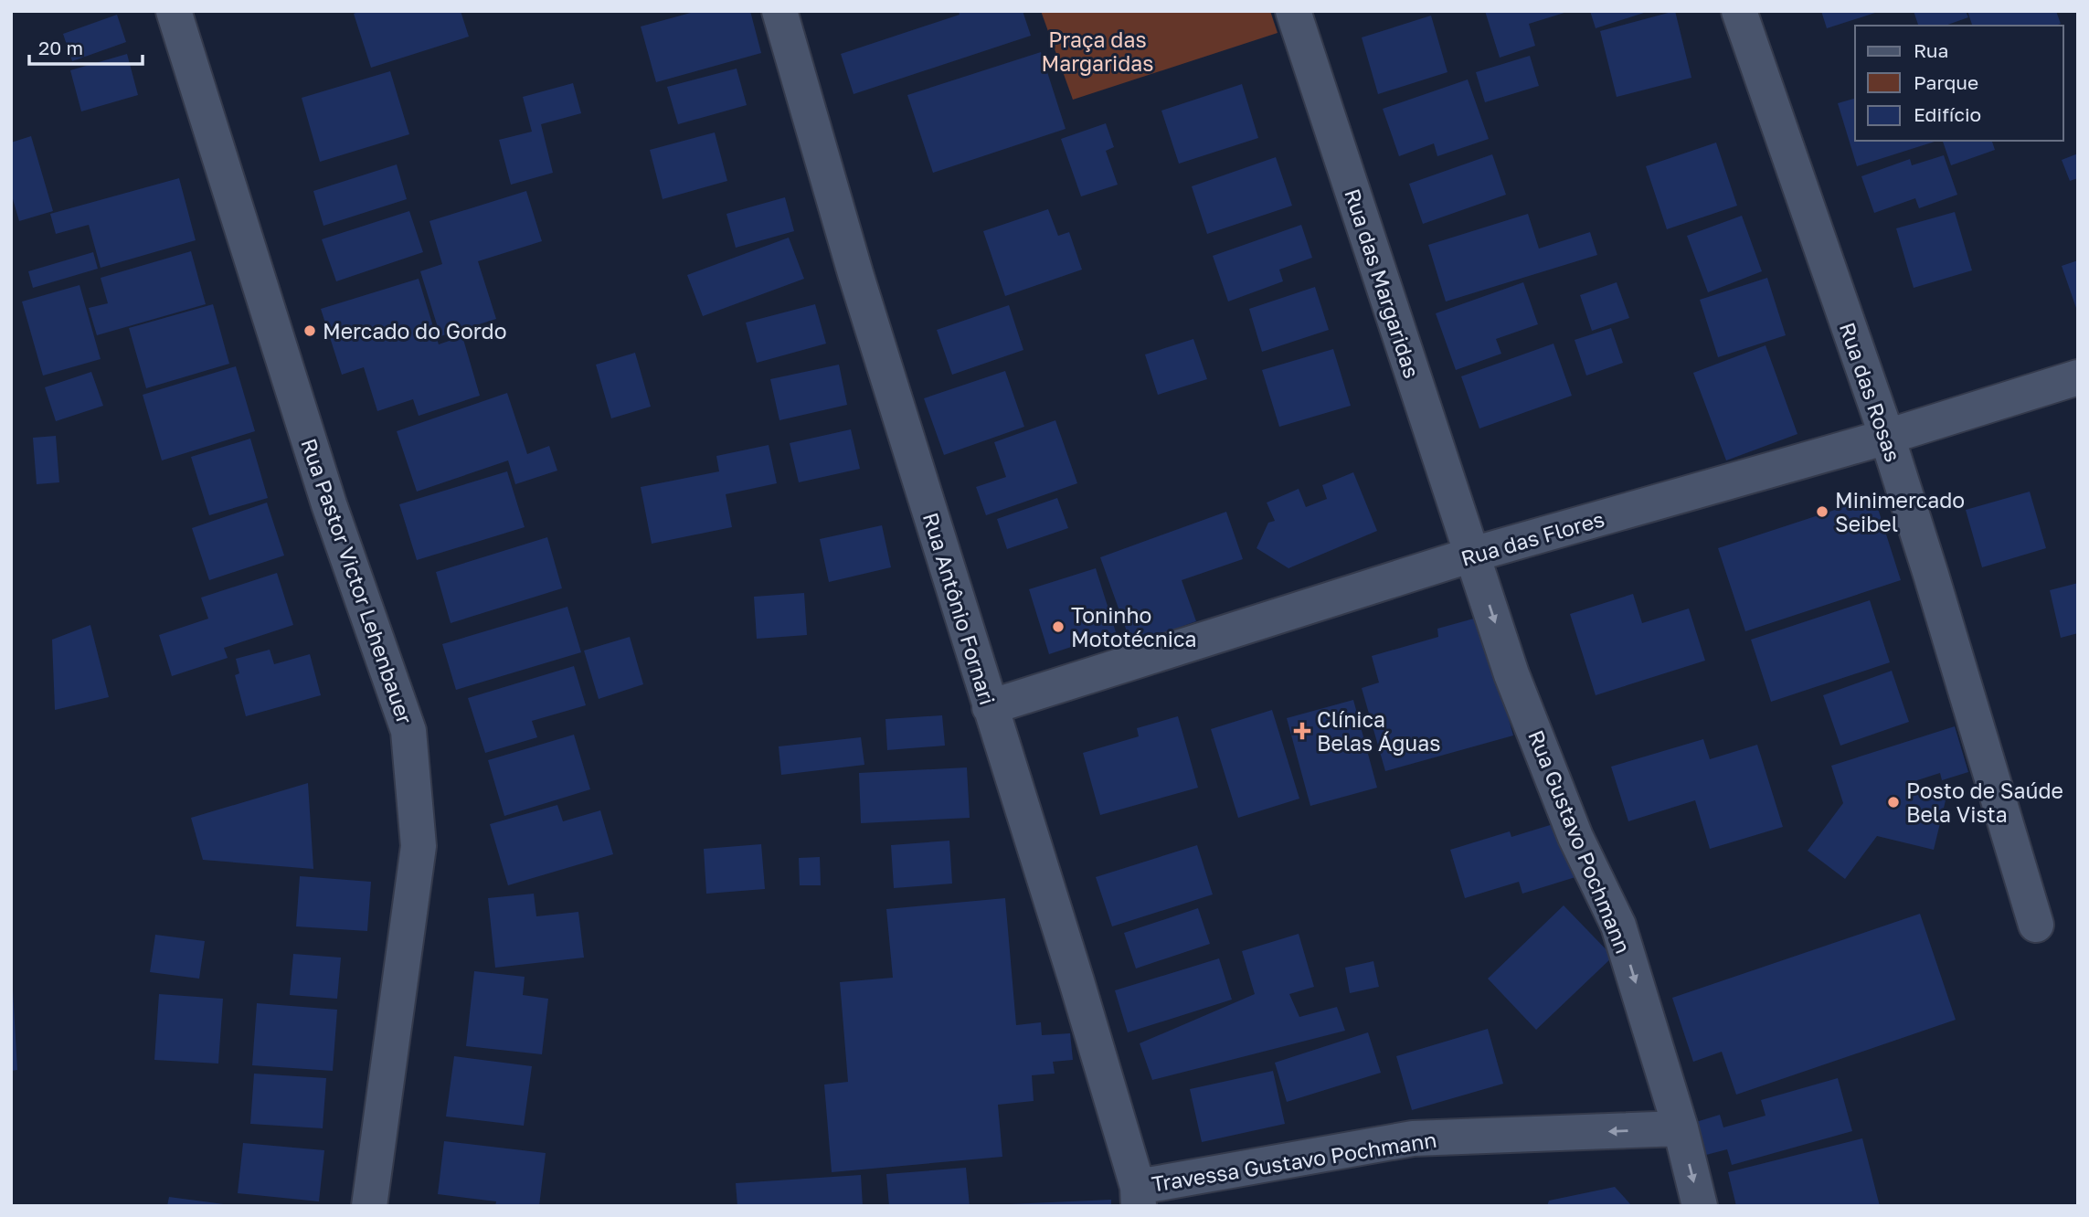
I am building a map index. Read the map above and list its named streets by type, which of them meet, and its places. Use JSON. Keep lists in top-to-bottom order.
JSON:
{
  "streets": {
    "street": [
      "Rua das Margaridas",
      "Rua das Rosas",
      "Rua das Flores",
      "Rua Pastor Victor Lehenbauer",
      "Rua Antônio Fornari",
      "Rua Gustavo Pochmann",
      "Travessa Gustavo Pochmann"
    ]
  },
  "crossings": [
    ["Rua das Margaridas", "Rua das Flores"],
    ["Rua das Margaridas", "Rua Gustavo Pochmann"],
    ["Rua das Rosas", "Rua das Flores"],
    ["Rua das Flores", "Rua Antônio Fornari"],
    ["Rua das Flores", "Rua Gustavo Pochmann"],
    ["Rua Antônio Fornari", "Travessa Gustavo Pochmann"],
    ["Rua Gustavo Pochmann", "Travessa Gustavo Pochmann"]
  ],
  "one_way": ["Rua Gustavo Pochmann", "Travessa Gustavo Pochmann"],
  "parks": ["Praça das Margaridas"],
  "places": {
    "other": [
      "Mercado do Gordo",
      "Minimercado Seibel",
      "Toninho Mototécnica",
      "Posto de Saúde Bela Vista"
    ],
    "health": ["Clínica Belas Águas"]
  },
  "legend": ["Rua", "Parque", "Edifício"],
  "scale_bar": "20 m"
}
